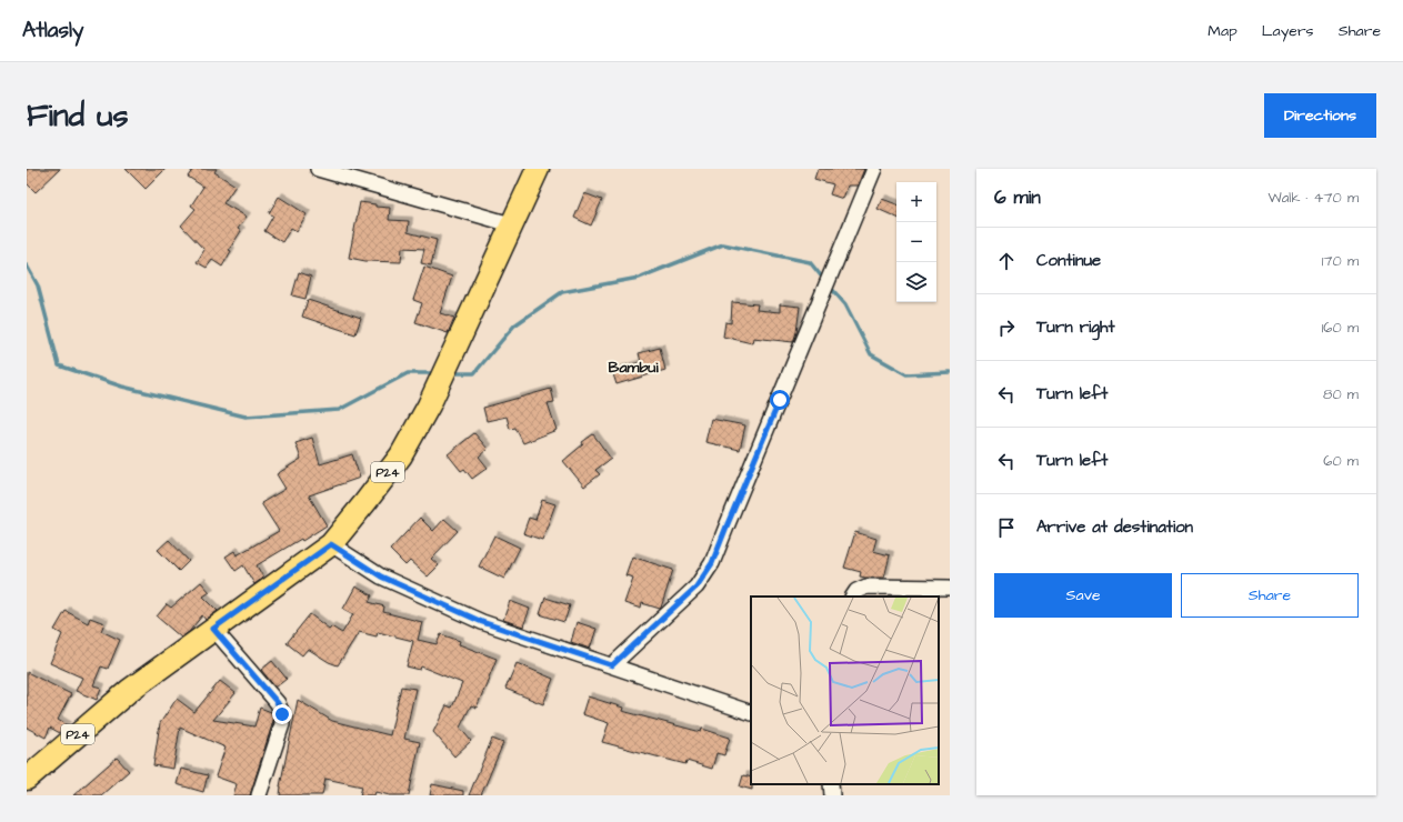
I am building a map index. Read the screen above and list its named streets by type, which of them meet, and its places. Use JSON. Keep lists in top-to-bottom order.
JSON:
{
  "streets": {
    "main road": ["P24"]
  },
  "districts": ["Bambui"],
  "page": {
    "header": "Atlasly",
    "nav": ["Map", "Layers", "Share"],
    "buttons": [
      "Directions",
      ["Save", "Share"]
    ],
    "title": "Find us",
    "heading": ["6 min", "Walk · 470 m"],
    "map_buttons": ["+", "−"],
    "list": [
      ["Continue", "170 m"],
      ["Turn right", "160 m"],
      ["Turn left", "80 m"],
      ["Turn left", "60 m"],
      "Arrive at destination"
    ]
  }
}
